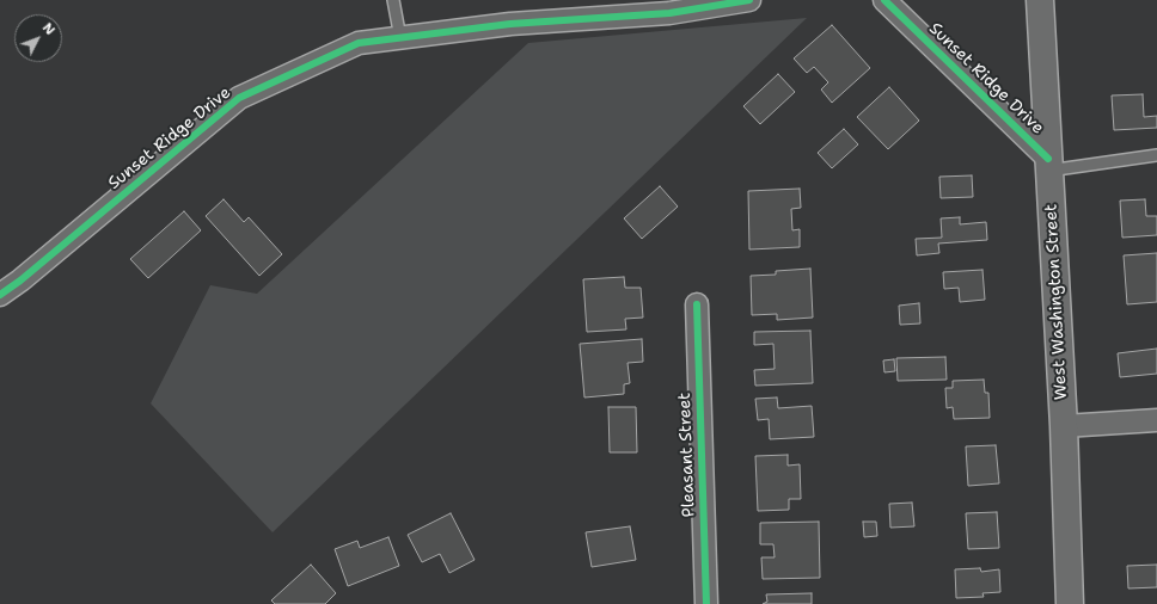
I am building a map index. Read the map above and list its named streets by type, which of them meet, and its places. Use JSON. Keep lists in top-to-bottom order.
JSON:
{
  "streets": {
    "main road": ["West Washington Street"],
    "street": ["Sunset Ridge Drive", "Pleasant Street"]
  },
  "crossings": [
    ["Sunset Ridge Drive", "West Washington Street"]
  ],
  "north": "top right"
}
